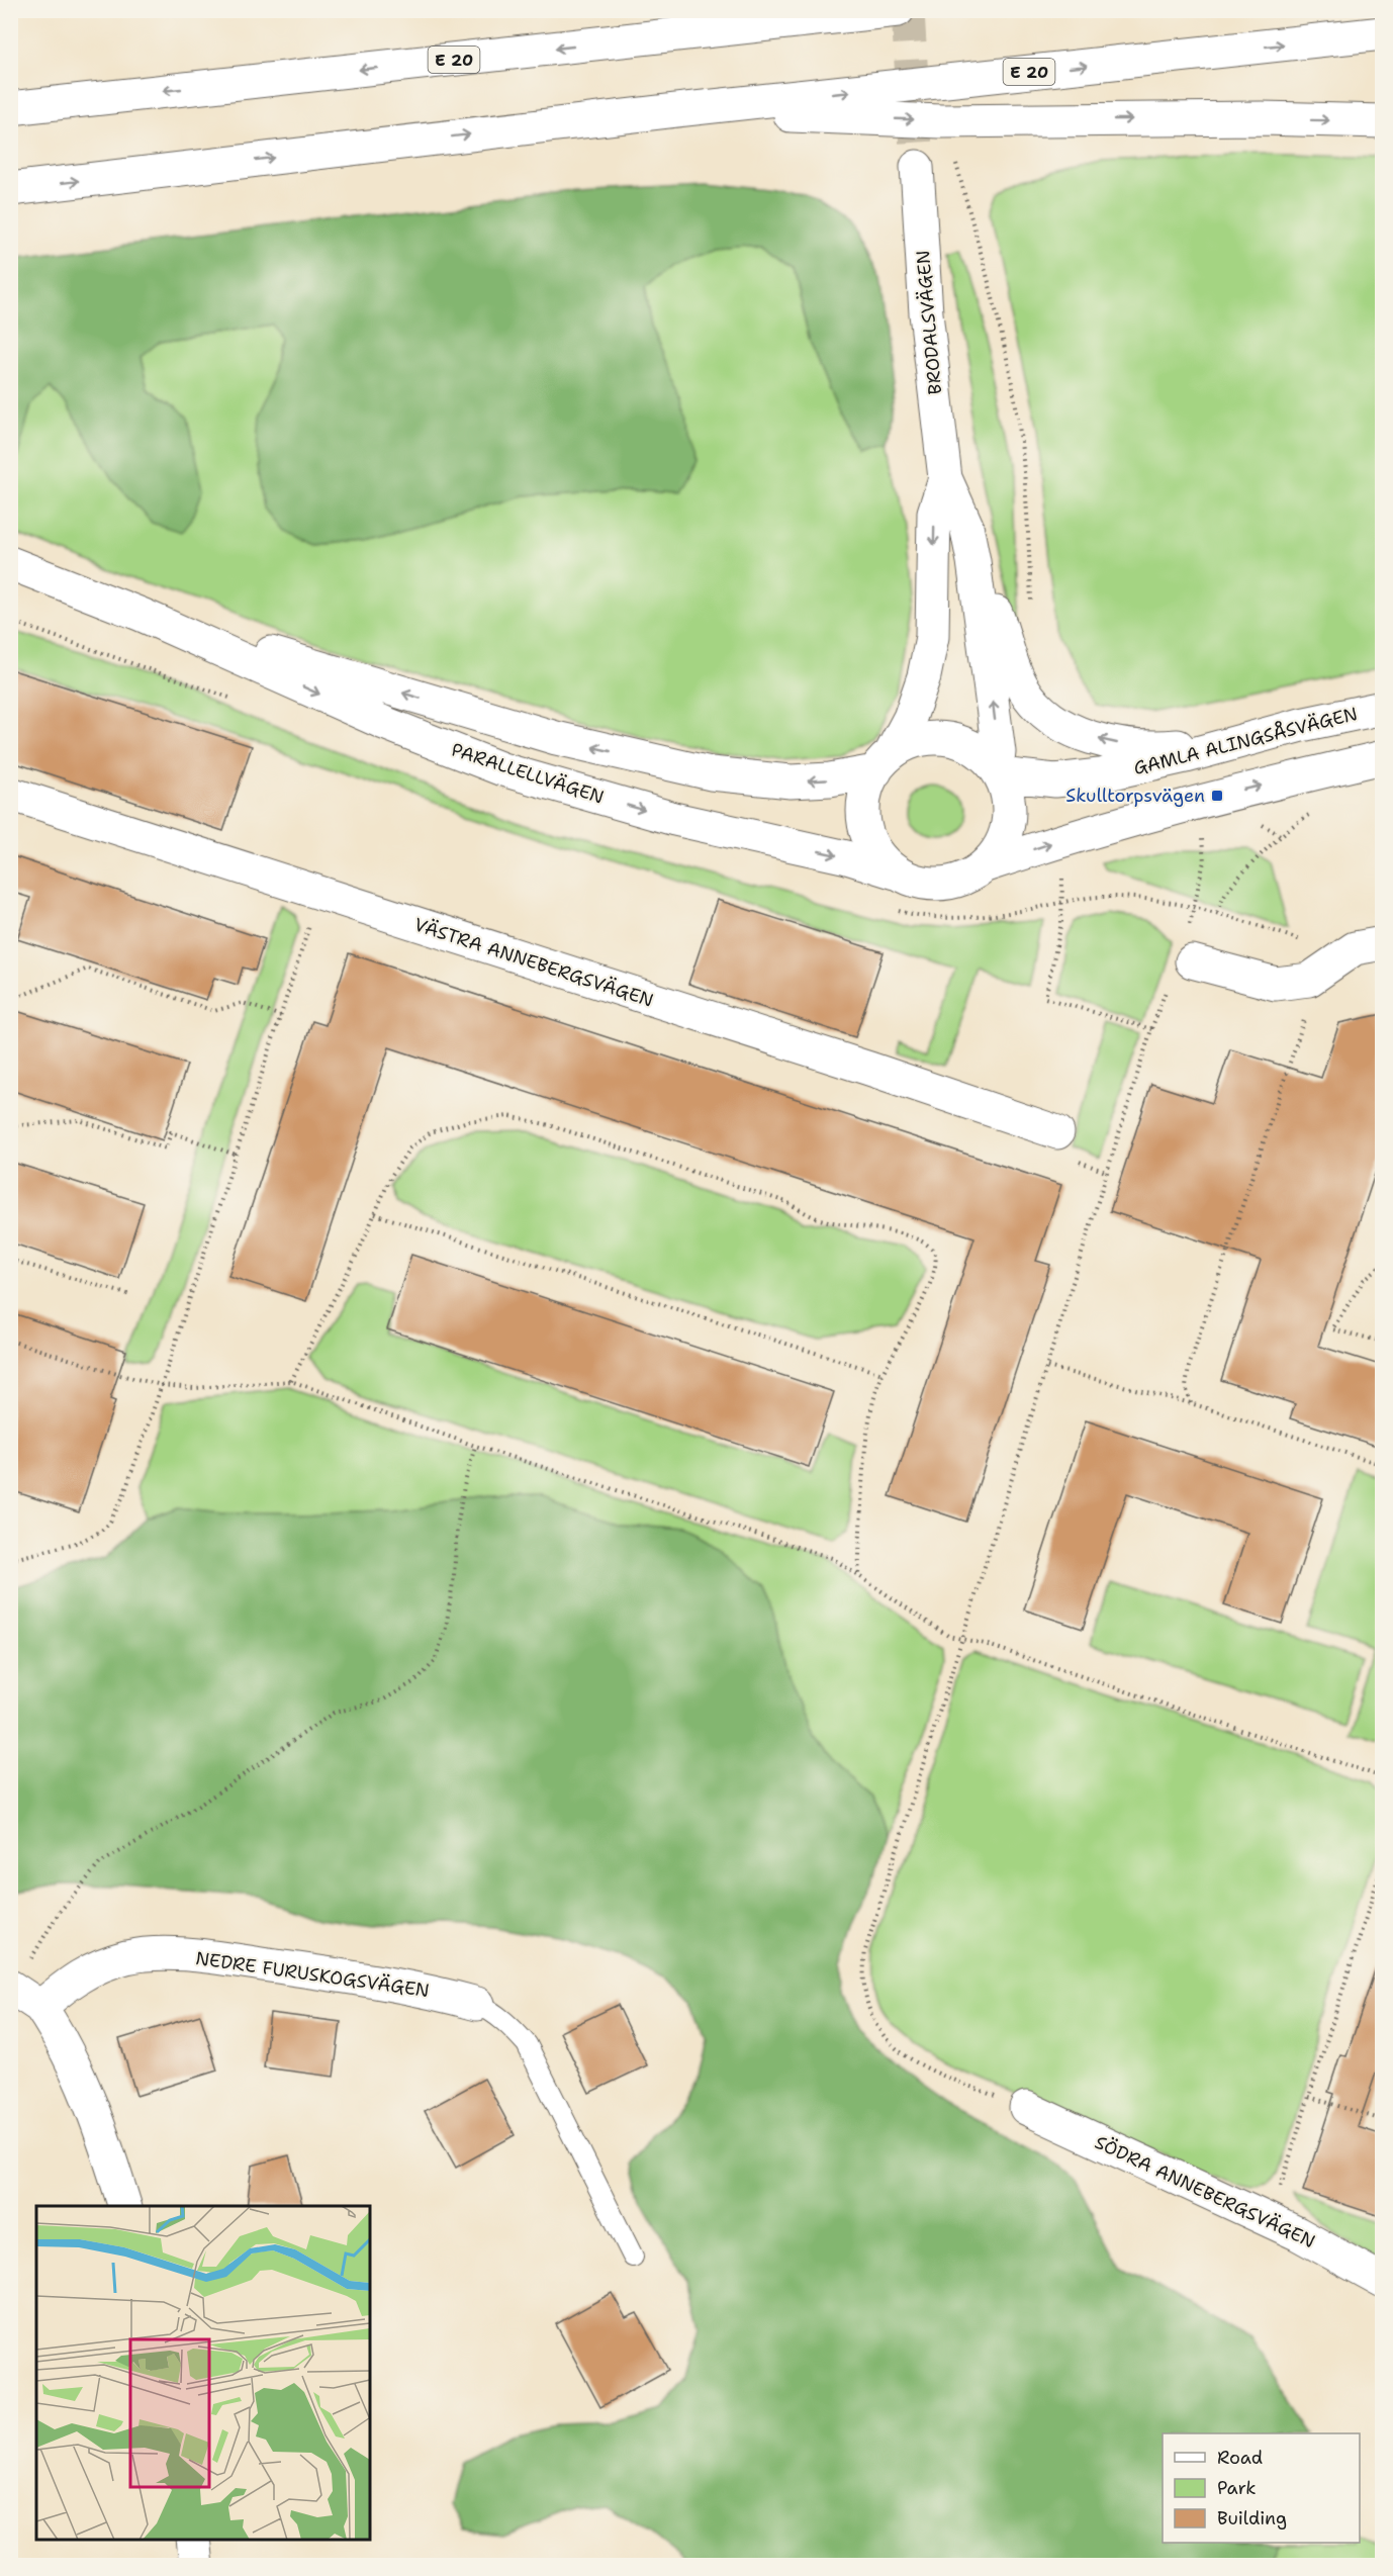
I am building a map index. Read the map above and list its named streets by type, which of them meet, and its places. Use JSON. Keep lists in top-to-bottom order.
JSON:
{
  "streets": {
    "main road": [
      "E 20",
      "BRODALSVÄGEN",
      "GAMLA ALINGSÅSVÄGEN",
      "PARALLELLVÄGEN",
      "VÄSTRA ANNEBERGSVÄGEN",
      "NEDRE FURUSKOGSVÄGEN",
      "SÖDRA ANNEBERGSVÄGEN"
    ]
  },
  "crossings": [
    ["BRODALSVÄGEN", "GAMLA ALINGSÅSVÄGEN"],
    ["BRODALSVÄGEN", "PARALLELLVÄGEN"],
    ["GAMLA ALINGSÅSVÄGEN", "PARALLELLVÄGEN"]
  ],
  "places": {
    "transit": ["Skulltorpsvägen"]
  },
  "legend": ["Road", "Park", "Building"]
}
